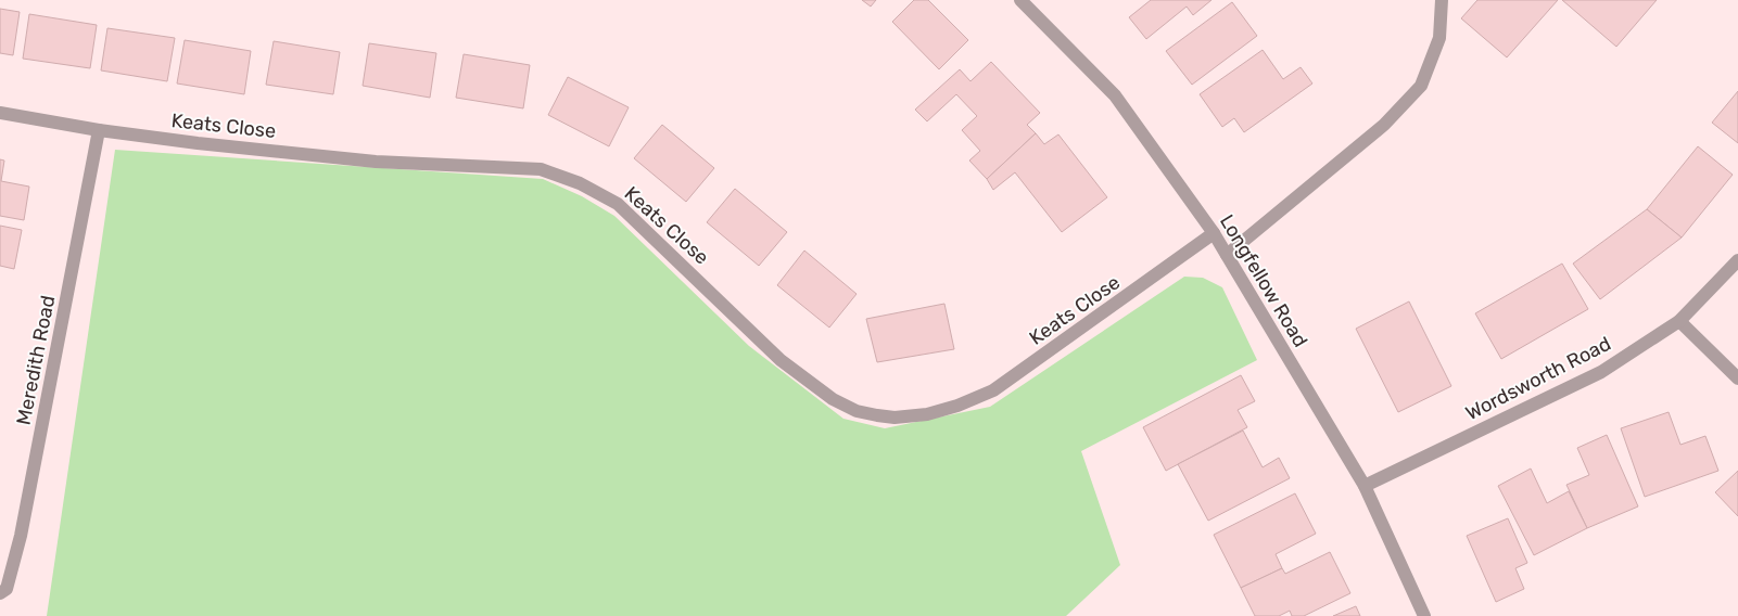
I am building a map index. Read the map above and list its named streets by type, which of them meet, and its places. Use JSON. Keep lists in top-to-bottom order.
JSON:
{
  "streets": {
    "street": [
      "Keats Close",
      "Longfellow Road",
      "Meredith Road",
      "Wordsworth Road"
    ]
  },
  "crossings": [
    ["Keats Close", "Longfellow Road"],
    ["Keats Close", "Meredith Road"],
    ["Longfellow Road", "Wordsworth Road"]
  ]
}
